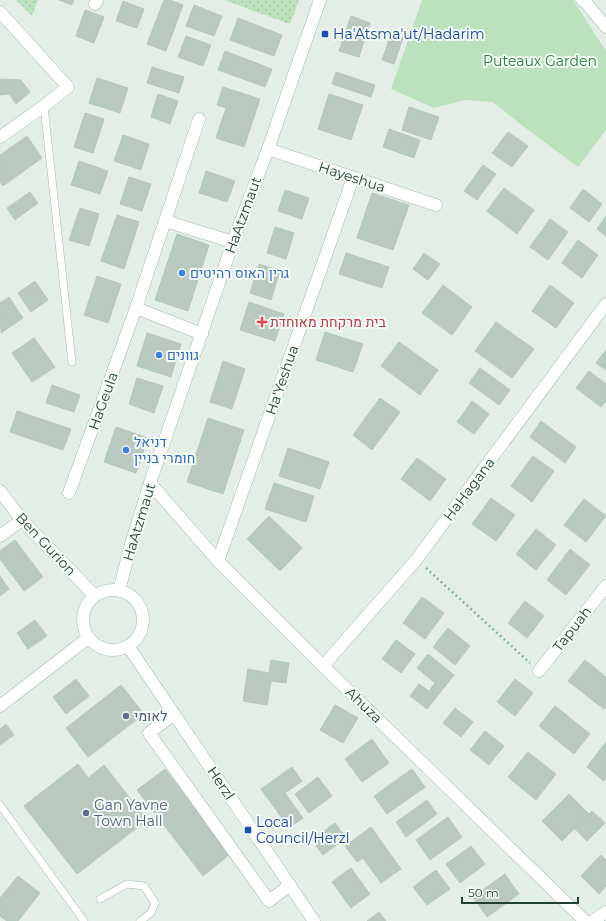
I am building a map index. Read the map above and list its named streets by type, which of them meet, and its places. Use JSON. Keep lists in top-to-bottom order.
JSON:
{
  "streets": {
    "street": [
      "Hayeshua",
      "HaAtzmaut",
      "Ha'Yeshua",
      "HaGeula",
      "HaHagana",
      "Ben Gurion",
      "Tapuah",
      "Ahuza",
      "Herzl"
    ]
  },
  "crossings": [
    ["Hayeshua", "HaAtzmaut"],
    ["Hayeshua", "Ha'Yeshua"],
    ["HaAtzmaut", "Ben Gurion"],
    ["HaAtzmaut", "Ahuza"],
    ["HaAtzmaut", "Herzl"],
    ["Ha'Yeshua", "Ahuza"],
    ["HaHagana", "Ahuza"],
    ["Ben Gurion", "Herzl"]
  ],
  "parks": ["Puteaux Garden"],
  "places": {
    "transit": ["Ha'Atsma'ut/Hadarim", "Local Council/Herzl"],
    "other": [
      "גרין האוס רהיטים",
      "גוונים",
      "דניאל חומרי בניין",
      "לאומי",
      "Gan Yavne Town Hall"
    ],
    "health": ["בית מרקחת מאוחדת"]
  },
  "scale_bar": "50 m"
}
